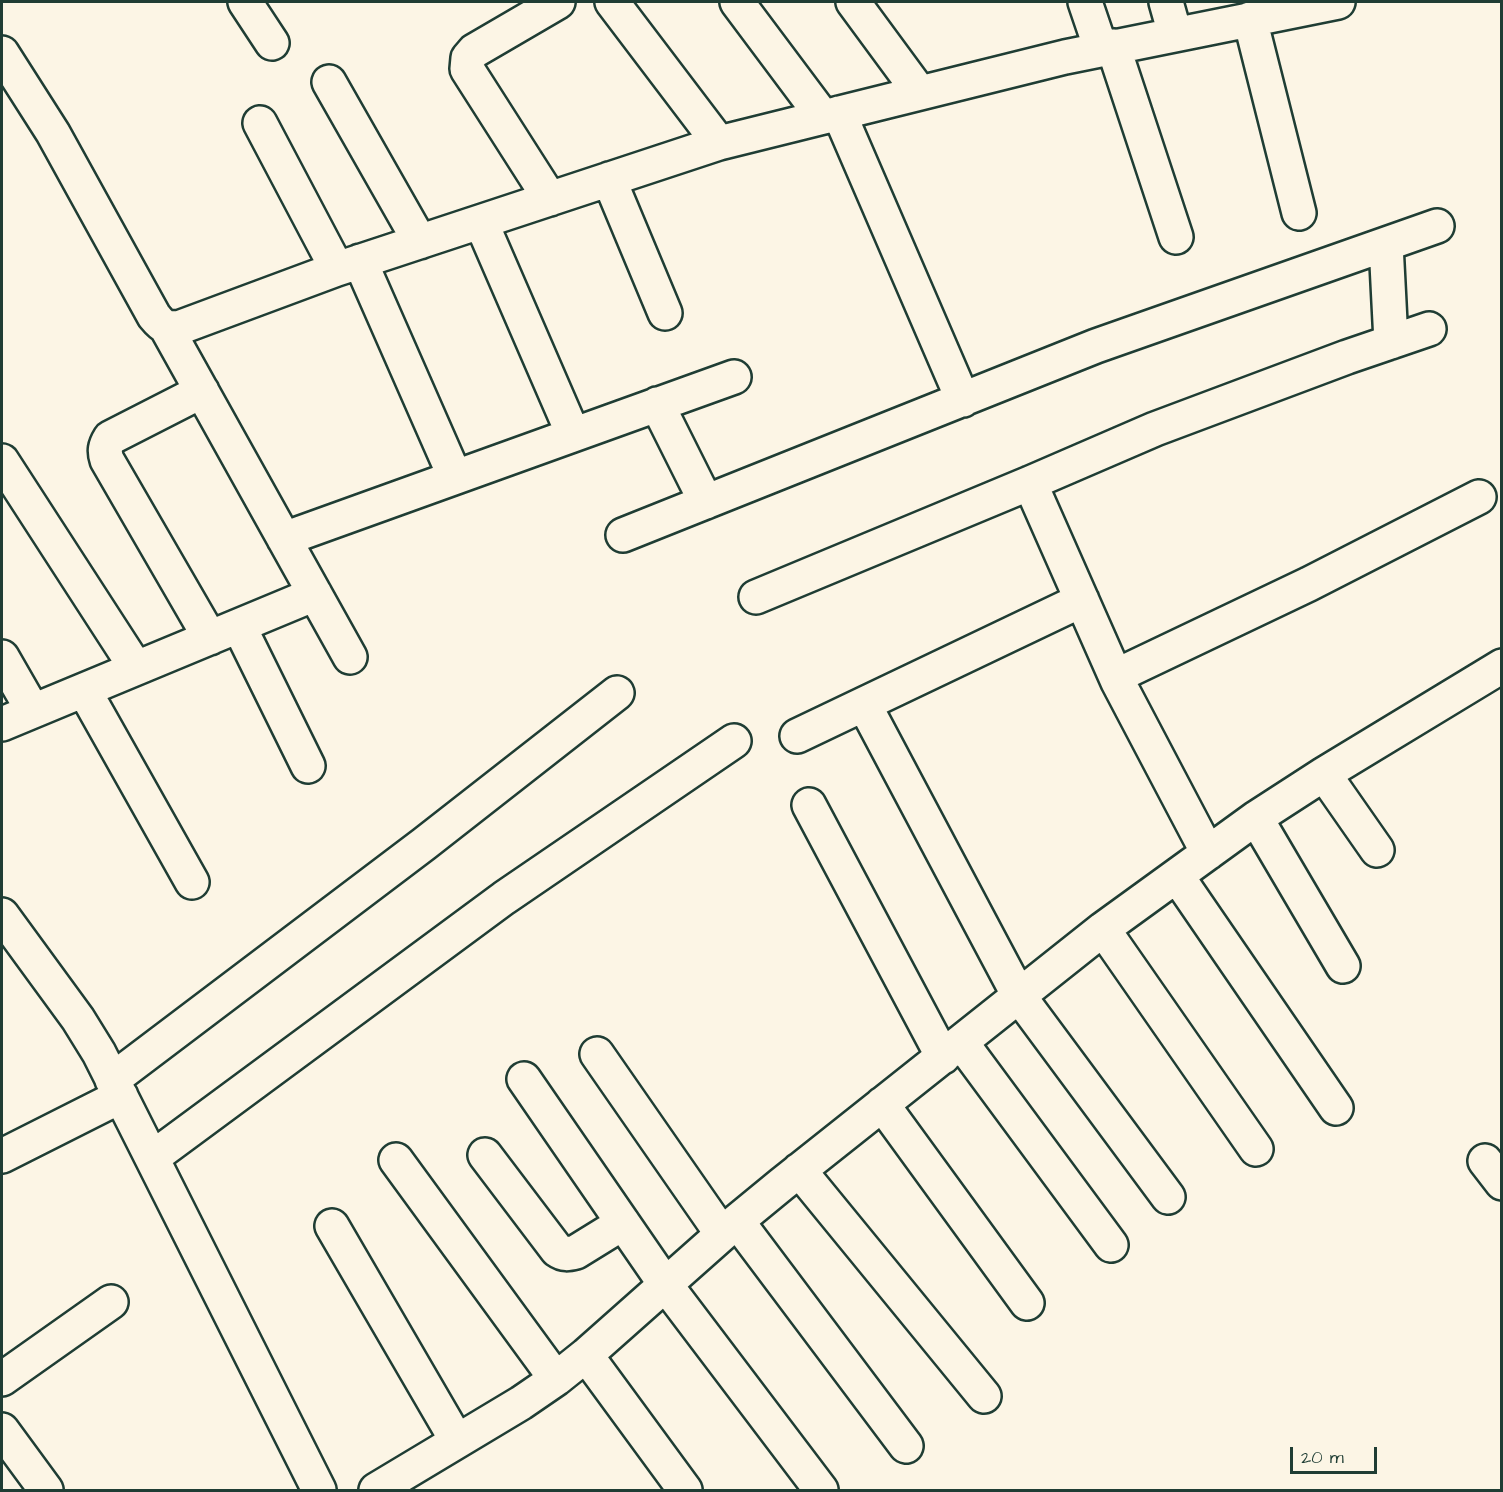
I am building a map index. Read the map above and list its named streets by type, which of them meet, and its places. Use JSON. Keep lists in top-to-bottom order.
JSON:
{
  "scale_bar": "20 m"
}
